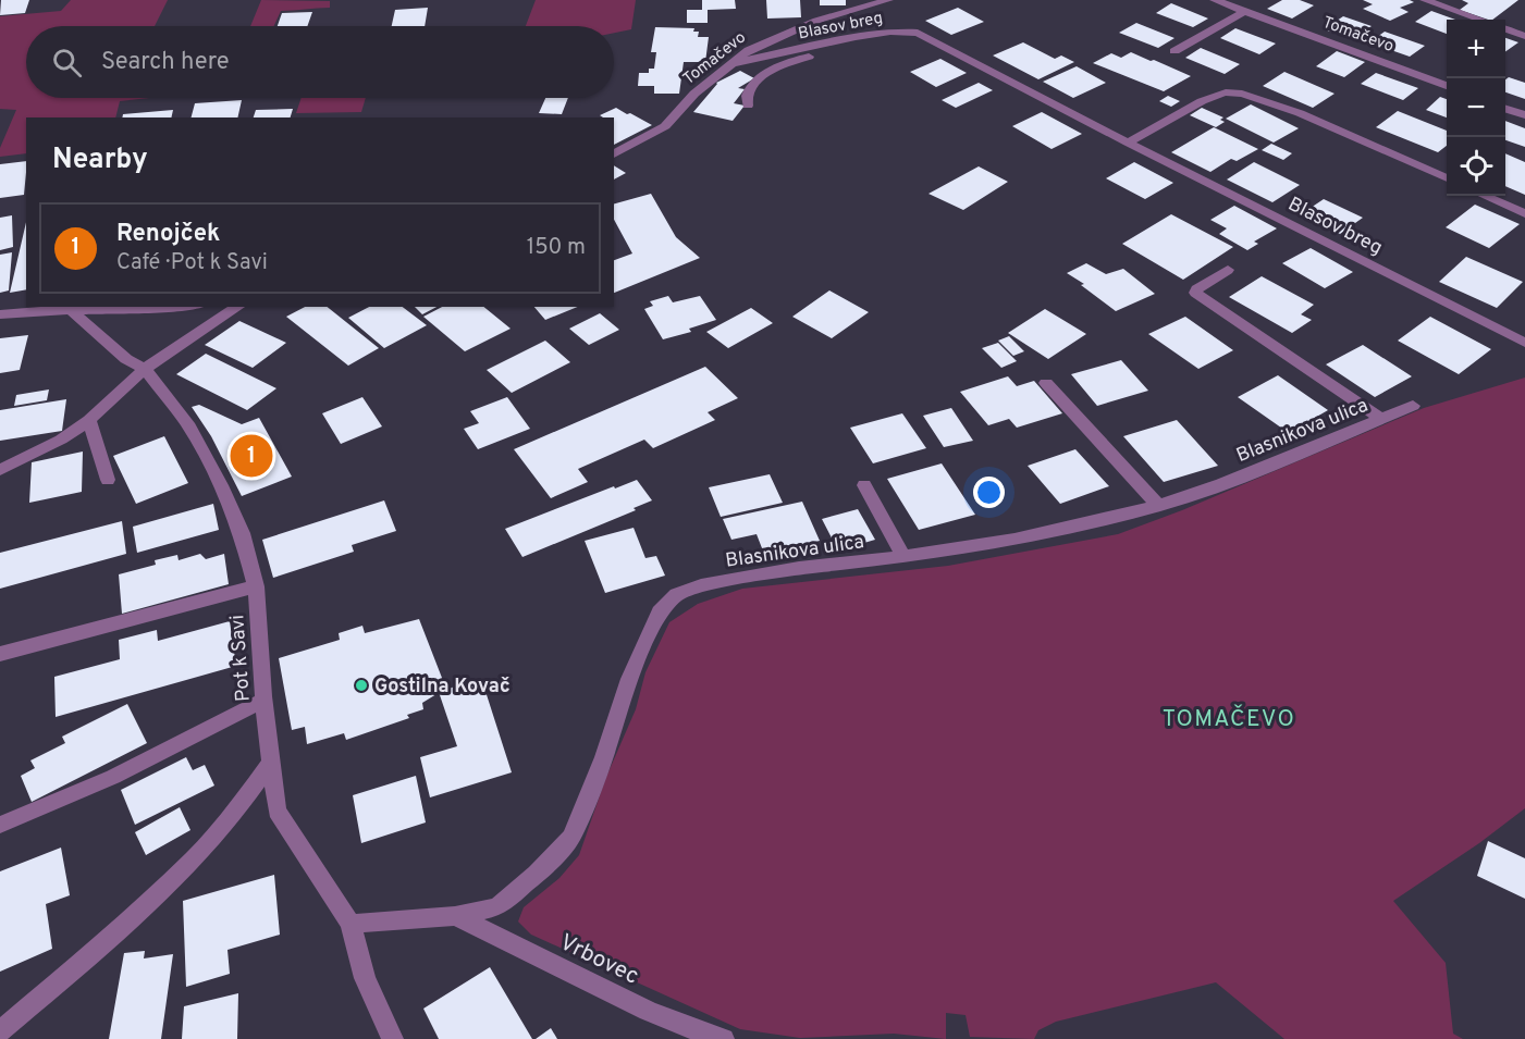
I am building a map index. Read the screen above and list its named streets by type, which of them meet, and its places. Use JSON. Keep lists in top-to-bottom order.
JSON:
{
  "streets": {
    "street": [
      "Blasov breg",
      "Tomačevo",
      "Blasnikova ulica",
      "Pot k Savi",
      "Vrbovec"
    ]
  },
  "crossings": [
    ["Blasov breg", "Tomačevo"],
    ["Blasnikova ulica", "Pot k Savi"],
    ["Blasnikova ulica", "Vrbovec"]
  ],
  "districts": ["TOMAČEVO"],
  "places": ["Gostilna Kovač"],
  "page": {
    "map_buttons": ["+", "−"],
    "search": "Search here",
    "heading": "Nearby",
    "list": [
      {
        "mark": "1",
        "name": "Renojček",
        "note": "Café · Pot k Savi",
        "value": "150 m"
      }
    ],
    "pins": "1"
  }
}
